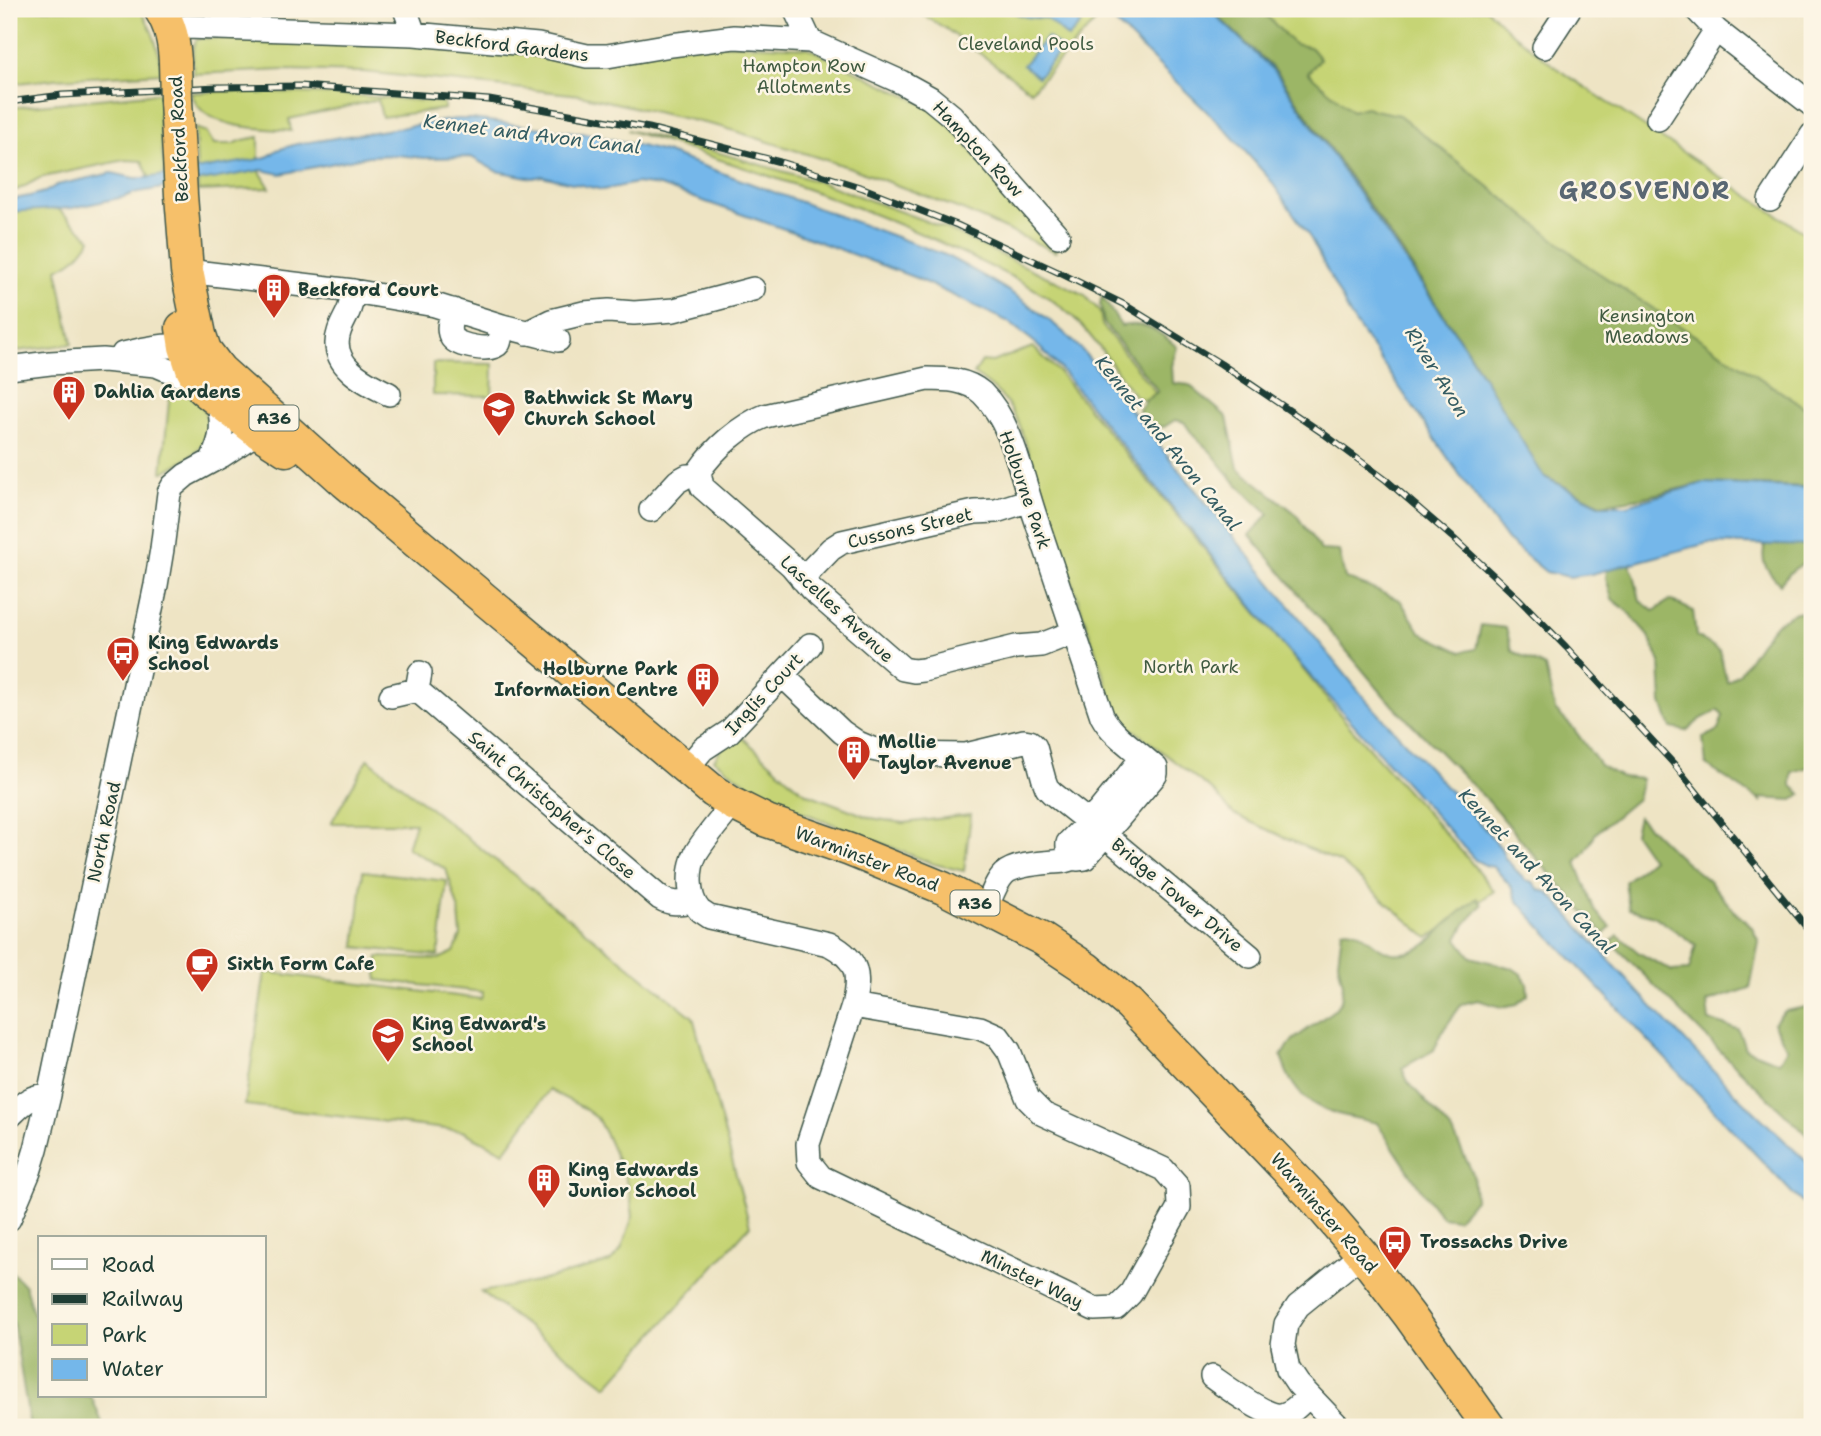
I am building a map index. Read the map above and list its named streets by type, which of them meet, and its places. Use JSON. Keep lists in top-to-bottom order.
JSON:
{
  "streets": {
    "highway": ["Beckford Road", "A36", "Warminster Road"],
    "street": [
      "Beckford Gardens",
      "Hampton Row",
      "Holburne Park",
      "Cussons Street",
      "Lascelles Avenue",
      "Inglis Court",
      "Saint Christopher's Close",
      "North Road",
      "Bridge Tower Drive",
      "Minster Way"
    ]
  },
  "crossings": [
    ["Beckford Gardens", "Beckford Road"],
    ["Beckford Gardens", "Hampton Row"],
    ["Beckford Road", "Warminster Road"],
    ["Holburne Park", "Cussons Street"],
    ["Holburne Park", "Lascelles Avenue"],
    ["Holburne Park", "Bridge Tower Drive"],
    ["Cussons Street", "Lascelles Avenue"],
    ["Inglis Court", "Warminster Road"],
    ["Saint Christopher's Close", "Minster Way"],
    ["North Road", "Warminster Road"]
  ],
  "districts": ["GROSVENOR"],
  "water": ["Kennet and Avon Canal", "River Avon"],
  "parks": [
    "Cleveland Pools",
    "Hampton Row Allotments",
    "Kensington Meadows",
    "North Park"
  ],
  "places": {
    "building": [
      "Beckford Court",
      "Dahlia Gardens",
      "Holburne Park Information Centre",
      "Mollie Taylor Avenue",
      "King Edwards Junior School"
    ],
    "school or university": ["Bathwick St Mary Church School", "King Edward's School"],
    "bus stop": ["King Edwards School", "Trossachs Drive"],
    "cafe": ["Sixth Form Cafe"]
  },
  "legend": [
    "Road",
    "Railway",
    "Park",
    "Water"
  ]
}
